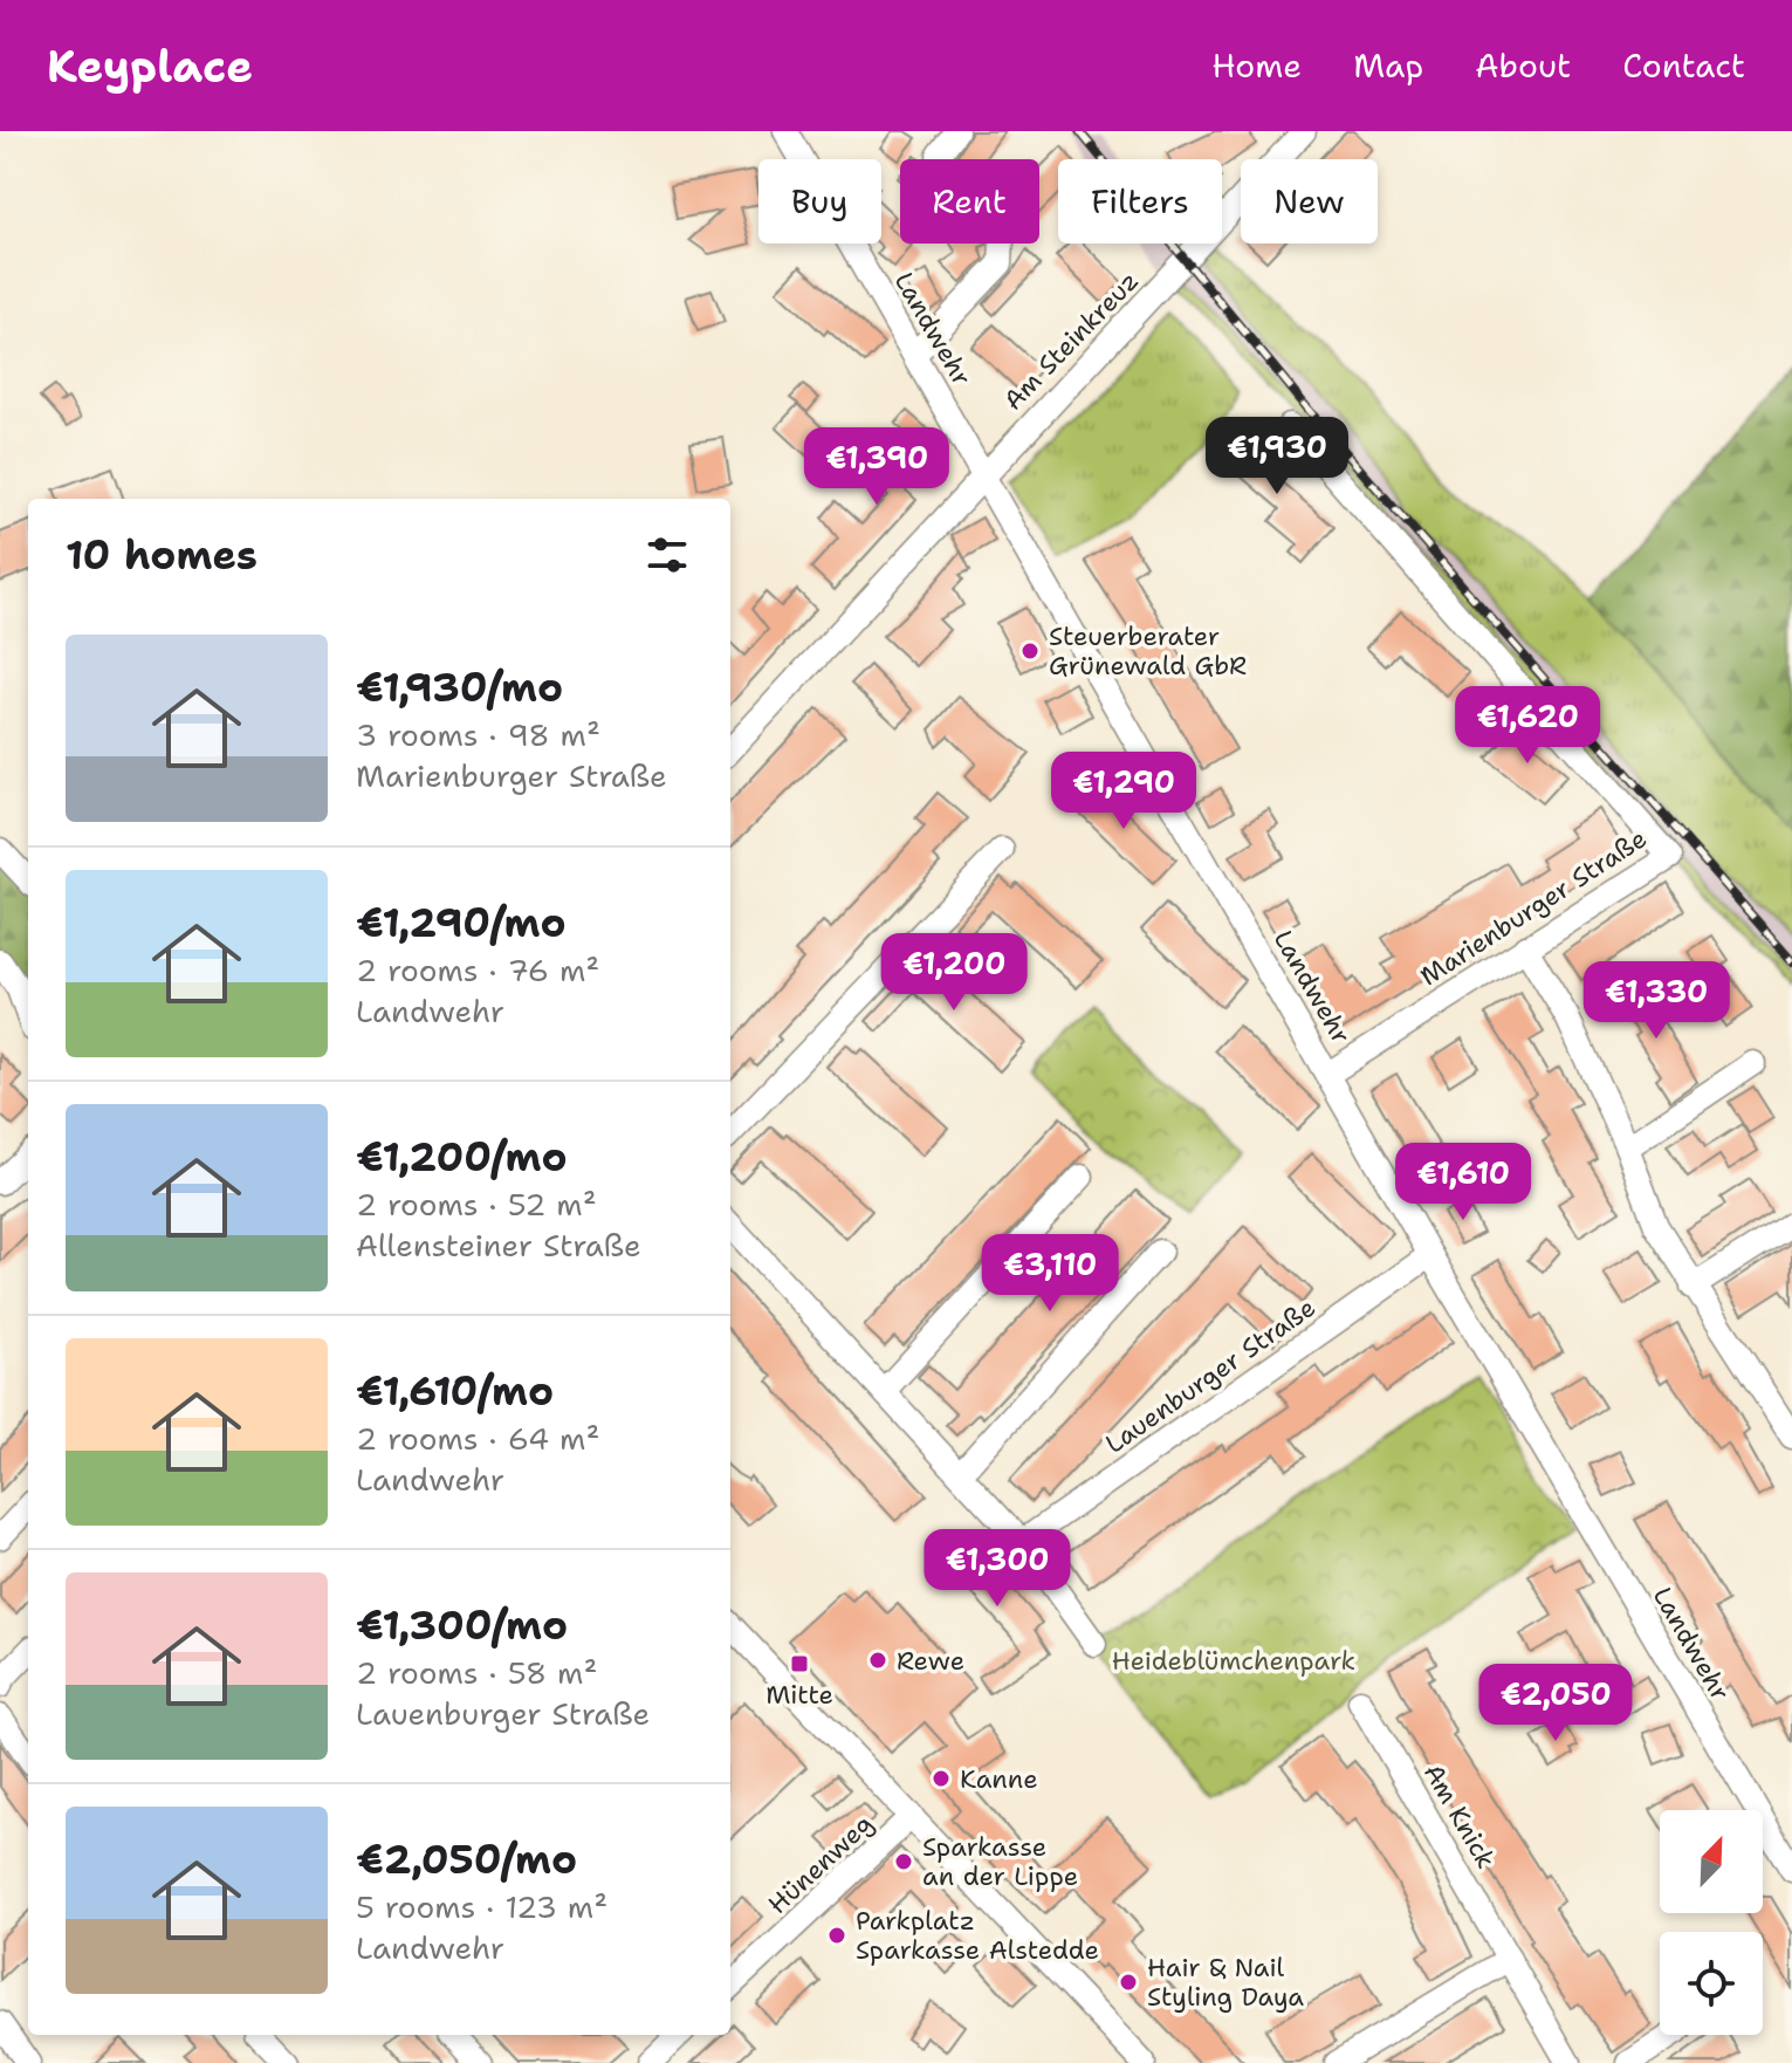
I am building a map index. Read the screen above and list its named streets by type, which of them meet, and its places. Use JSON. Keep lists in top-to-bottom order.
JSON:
{
  "streets": {
    "street": [
      "Landwehr",
      "Am Steinkreuz",
      "Marienburger Straße",
      "Lauenburger Straße",
      "Am Knick",
      "Hünenweg"
    ]
  },
  "crossings": [
    ["Landwehr", "Am Steinkreuz"],
    ["Landwehr", "Marienburger Straße"],
    ["Landwehr", "Lauenburger Straße"]
  ],
  "parks": ["Heideblümchenpark"],
  "places": {
    "other": [
      "Steuerberater Grünewald GbR",
      "Rewe",
      "Kanne",
      "Sparkasse an der Lippe",
      "Parkplatz Sparkasse Alstedde",
      "Hair & Nail Styling Daya"
    ],
    "transit": ["Mitte"]
  },
  "north": "top right",
  "page": {
    "header": "Keyplace",
    "nav": [
      "Home",
      "Map",
      "About",
      "Contact"
    ],
    "chip": [
      "Buy",
      "Rent",
      "Filters",
      "New"
    ],
    "price": [
      "€1,930",
      "€1,390",
      "€1,620",
      "€1,290",
      "€1,200",
      "€1,330",
      "€1,610",
      "€3,110",
      "€1,300",
      "€2,050"
    ],
    "heading": "10 homes",
    "list": [
      {
        "name": "€1,930/mo",
        "note": "3 rooms · 98 m² · Marienburger Straße"
      },
      {
        "name": "€1,290/mo",
        "note": "2 rooms · 76 m² · Landwehr"
      },
      {
        "name": "€1,200/mo",
        "note": "2 rooms · 52 m² · Allensteiner Straße"
      },
      {
        "name": "€1,610/mo",
        "note": "2 rooms · 64 m² · Landwehr"
      },
      {
        "name": "€1,300/mo",
        "note": "2 rooms · 58 m² · Lauenburger Straße"
      },
      {
        "name": "€2,050/mo",
        "note": "5 rooms · 123 m² · Landwehr"
      }
    ]
  }
}
